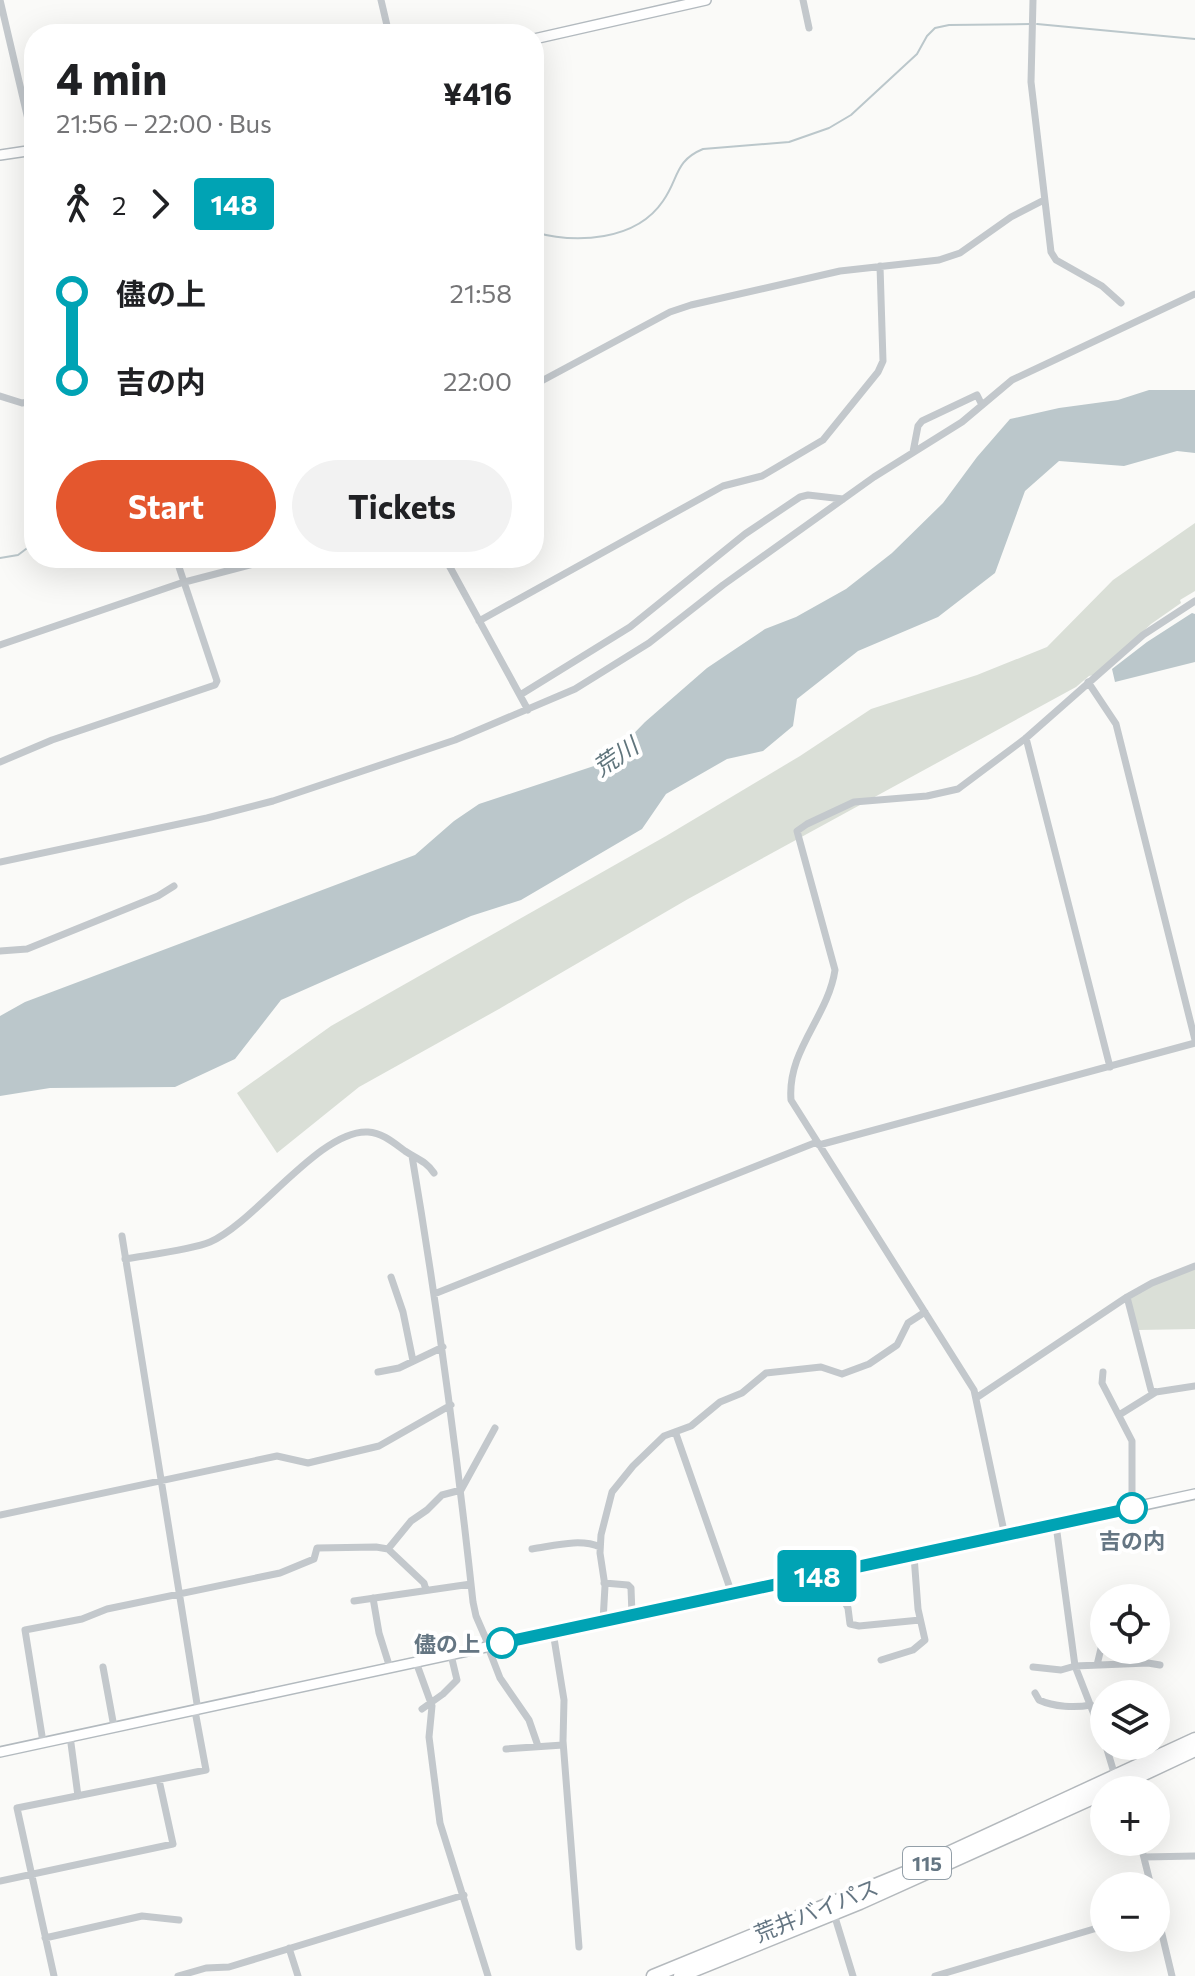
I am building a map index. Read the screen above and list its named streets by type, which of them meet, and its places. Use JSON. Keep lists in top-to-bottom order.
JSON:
{
  "streets": {
    "highway": ["115", "荒井バイパス"]
  },
  "water": ["荒川"],
  "places": ["吉の内", "儘の上"],
  "lines": ["bus line 148"],
  "page": {
    "on_map": "148",
    "heading": ["4 min", "21:56 – 22:00 · Bus", "¥416"],
    "legs": ["2", "148"],
    "list": [
      {
        "name": "儘の上",
        "value": "21:58"
      },
      {
        "name": "吉の内",
        "value": "22:00"
      }
    ],
    "buttons": ["Start", "Tickets"],
    "map_buttons": ["+", "−"]
  }
}
